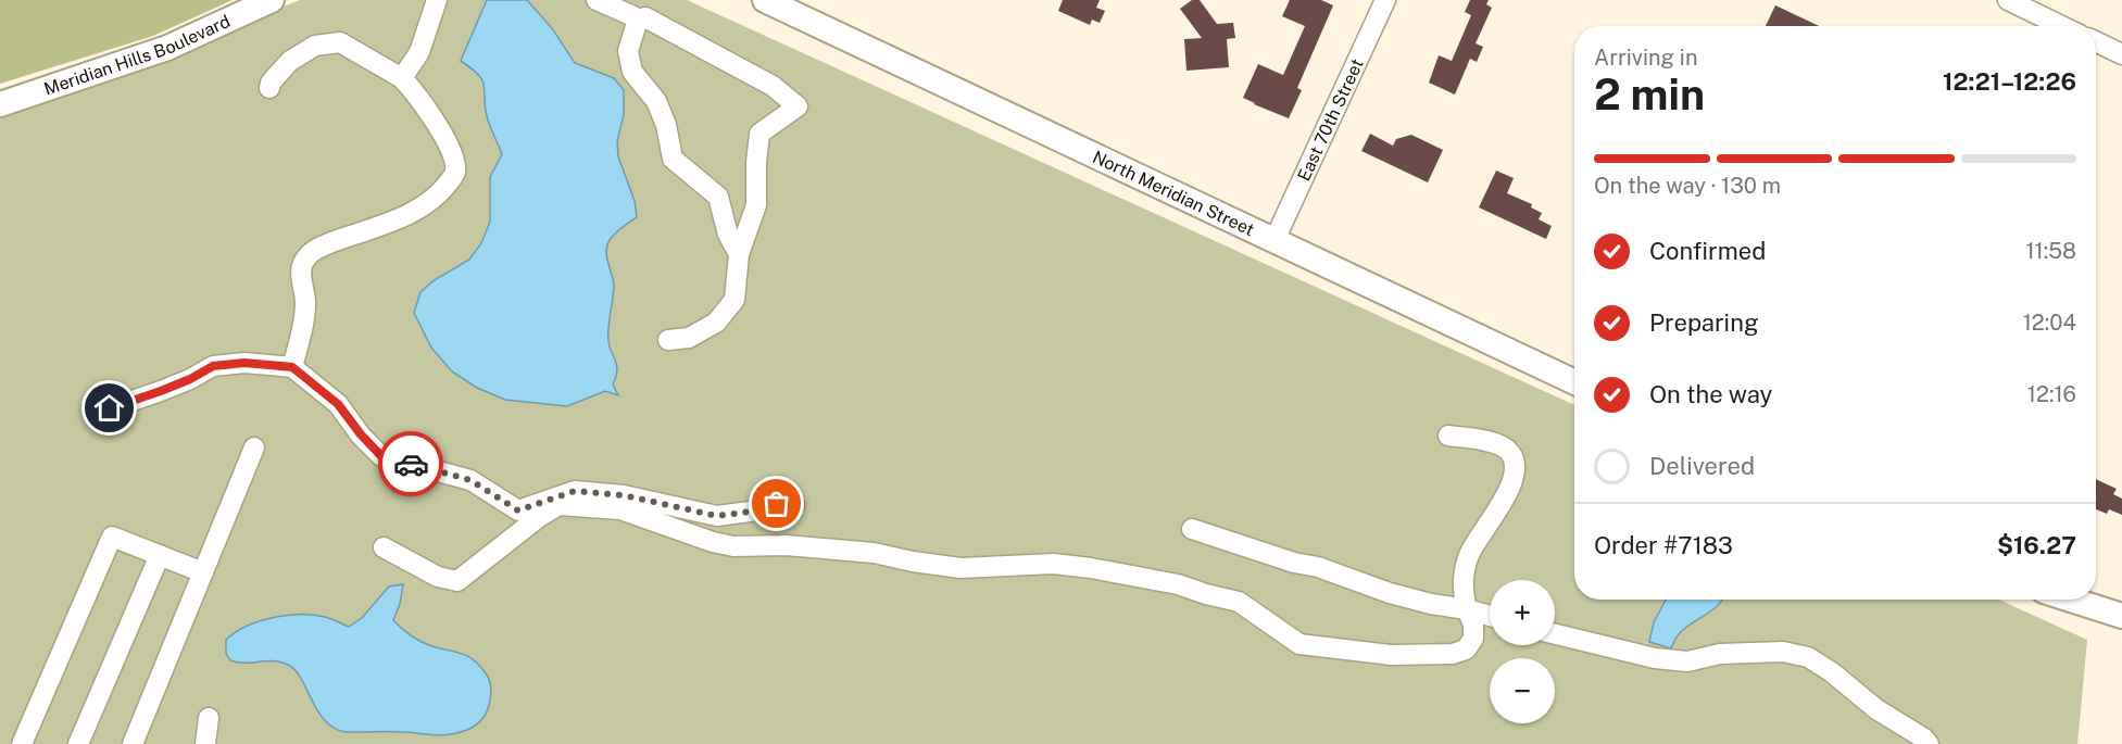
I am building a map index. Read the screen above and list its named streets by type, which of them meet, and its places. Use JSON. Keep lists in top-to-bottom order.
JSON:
{
  "streets": {
    "main road": ["Meridian Hills Boulevard", "North Meridian Street"],
    "street": ["East 70th Street"]
  },
  "crossings": [
    ["East 70th Street", "North Meridian Street"]
  ],
  "page": {
    "heading": ["2 min", "Arriving in", "12:21–12:26"],
    "panel": ["Order #7183", "$16.27"],
    "bar": "On the way · 130 m",
    "list": [
      ["Confirmed", "11:58"],
      ["Preparing", "12:04"],
      ["On the way", "12:16"],
      "Delivered"
    ],
    "map_buttons": ["+", "−"]
  }
}
